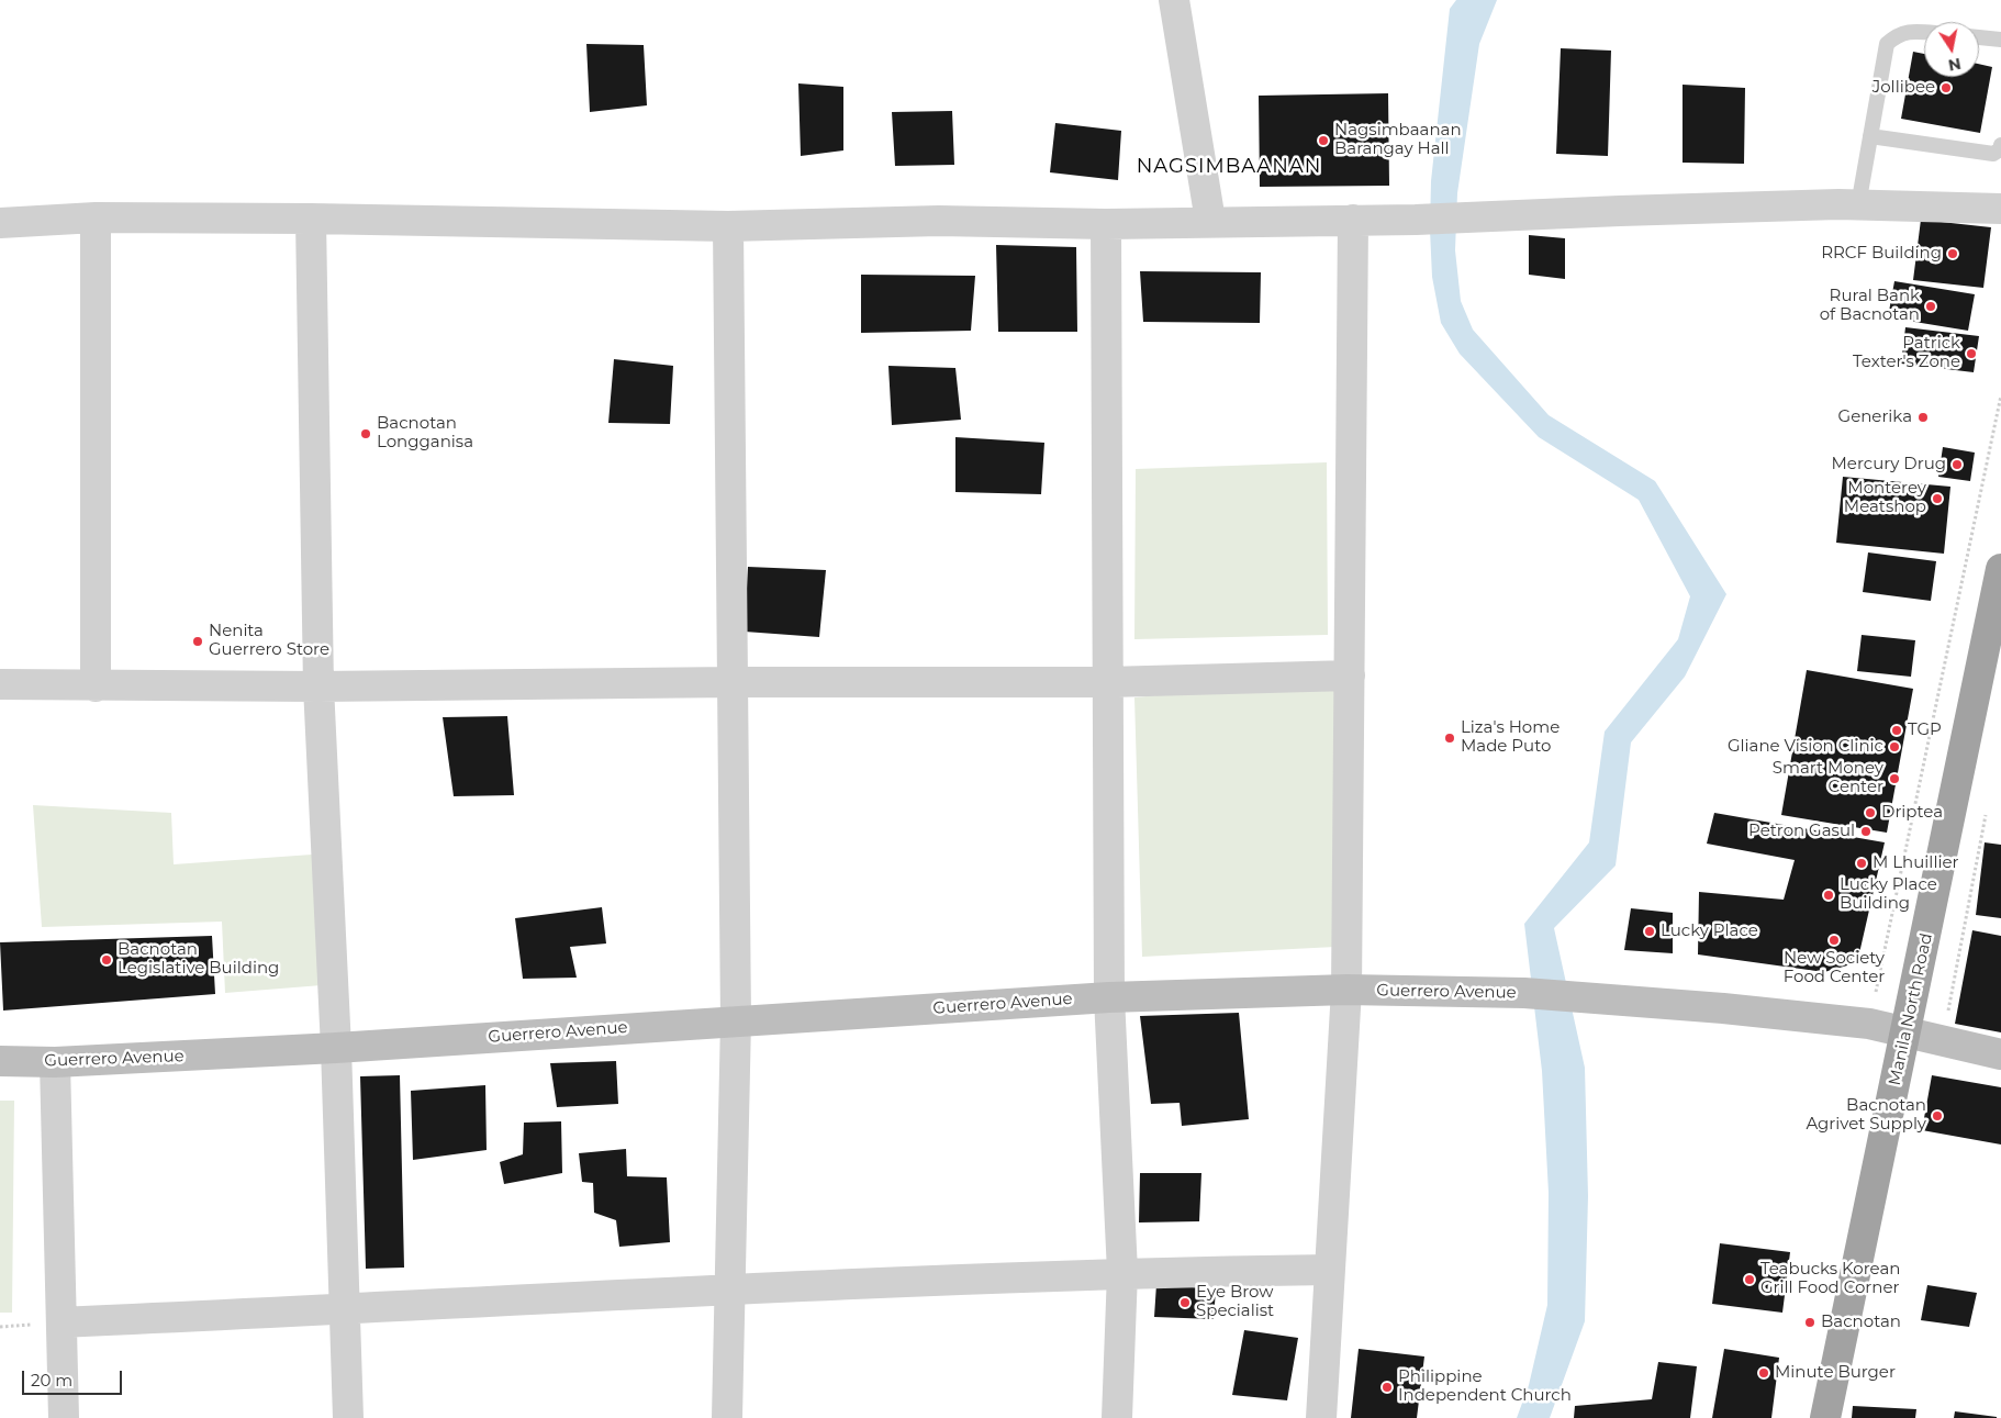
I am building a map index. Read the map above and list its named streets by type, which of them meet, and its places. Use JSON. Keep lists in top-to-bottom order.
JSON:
{
  "streets": {
    "highway": ["Manila North Road"],
    "main road": ["Guerrero Avenue"]
  },
  "crossings": [
    ["Guerrero Avenue", "Manila North Road"]
  ],
  "districts": ["NAGSIMBAANAN"],
  "places": [
    "Jollibee",
    "Nagsimbaanan Barangay Hall",
    "RRCF Building",
    "Rural Bank of Bacnotan",
    "Patrick Texter's Zone",
    "Generika",
    "Bacnotan Longganisa",
    "Mercury Drug",
    "Monterey Meatshop",
    "Nenita Guerrero Store",
    "TGP",
    "Liza's Home Made Puto",
    "Gliane Vision Clinic",
    "Smart Money Center",
    "Driptea",
    "Petron Gasul",
    "M Lhuillier",
    "Lucky Place Building",
    "Lucky Place",
    "New Society Food Center",
    "Bacnotan Legislative Building",
    "Bacnotan Agrivet Supply",
    "Teabucks Korean Grill Food Corner",
    "Eye Brow Specialist",
    "Bacnotan",
    "Minute Burger",
    "Philippine Independent Church"
  ],
  "scale_bar": "20 m",
  "north": "bottom"
}
